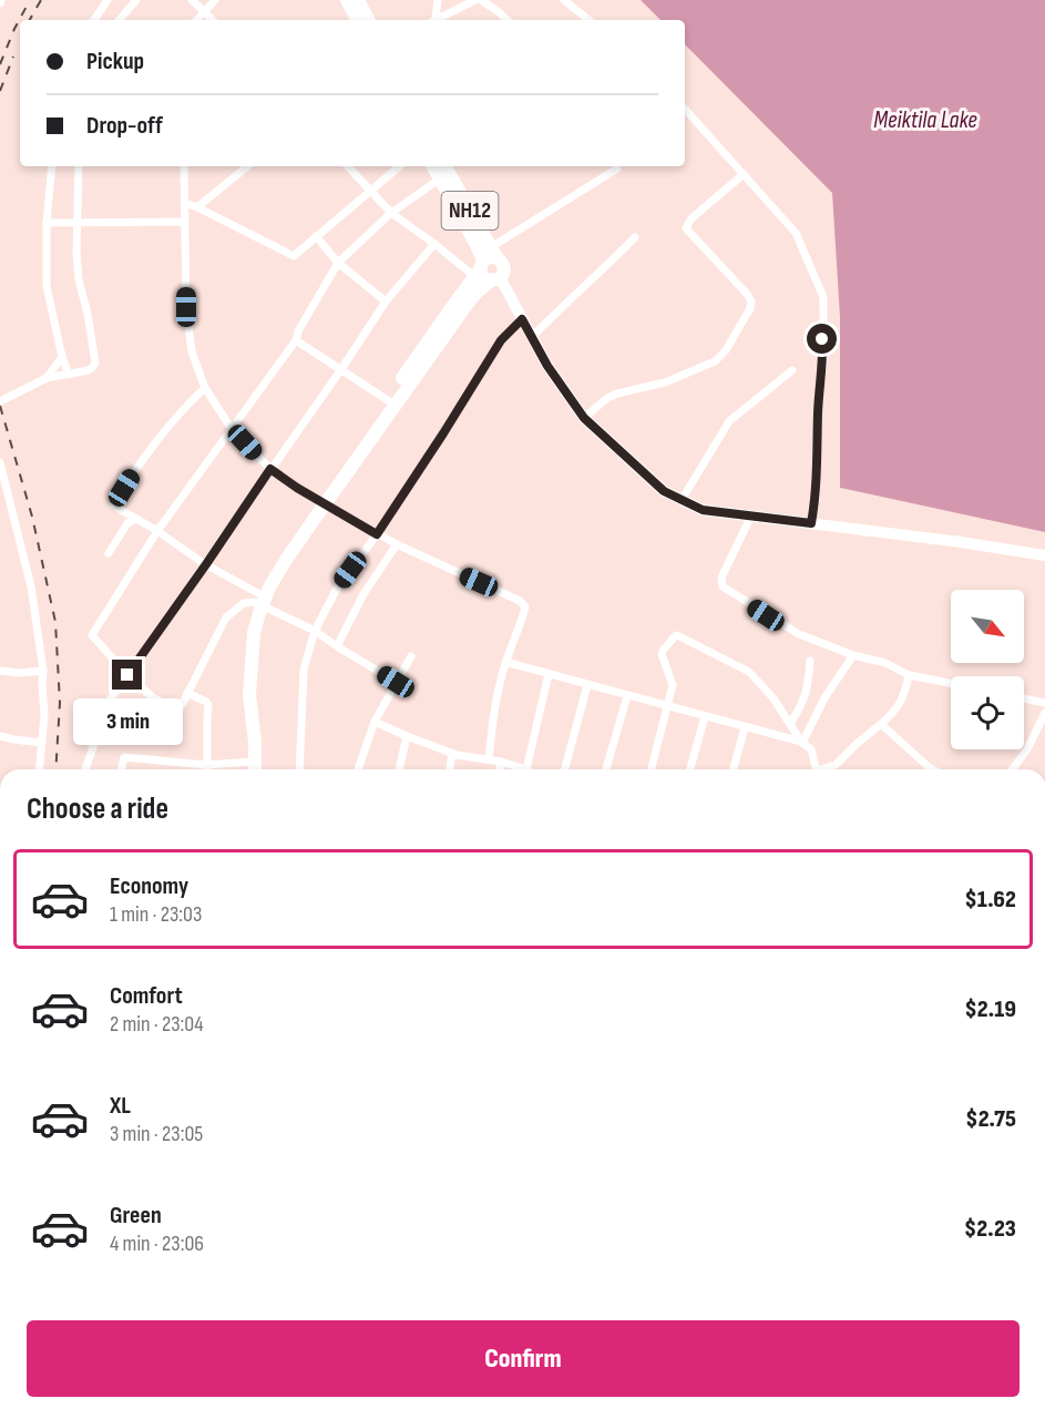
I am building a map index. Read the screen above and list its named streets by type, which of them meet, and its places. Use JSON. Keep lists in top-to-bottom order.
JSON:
{
  "streets": {
    "highway": ["NH12"]
  },
  "water": ["Meiktila Lake"],
  "north": "bottom right",
  "page": {
    "banner": ["Pickup", "Drop-off"],
    "bubble": "3 min",
    "heading": "Choose a ride",
    "list": [
      {
        "name": "Economy",
        "note": "1 min · 23:03",
        "value": "$1.62"
      },
      {
        "name": "Comfort",
        "note": "2 min · 23:04",
        "value": "$2.19"
      },
      {
        "name": "XL",
        "note": "3 min · 23:05",
        "value": "$2.75"
      },
      {
        "name": "Green",
        "note": "4 min · 23:06",
        "value": "$2.23"
      }
    ],
    "buttons": "Confirm"
  }
}
